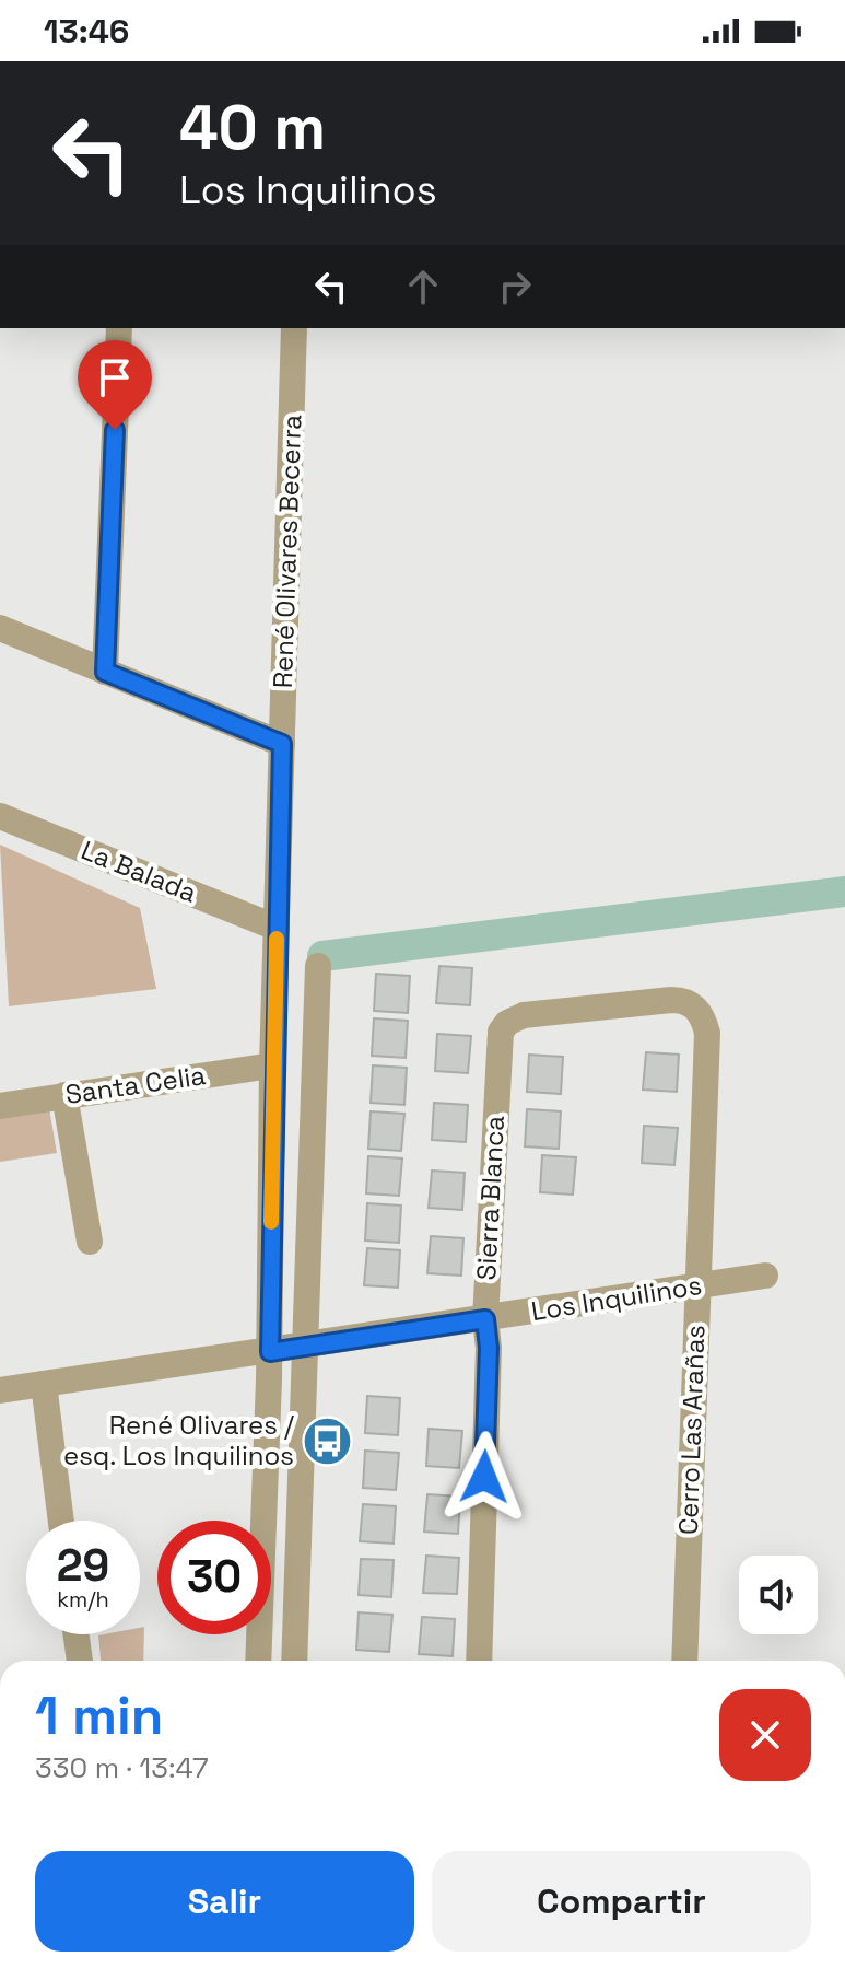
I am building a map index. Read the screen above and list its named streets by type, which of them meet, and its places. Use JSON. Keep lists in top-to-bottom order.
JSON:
{
  "streets": {
    "street": [
      "René Olivares Becerra",
      "La Balada",
      "Santa Celia",
      "Sierra Blanca",
      "Los Inquilinos",
      "Cerro Las Arañas"
    ]
  },
  "crossings": [
    ["René Olivares Becerra", "La Balada"],
    ["René Olivares Becerra", "Santa Celia"],
    ["René Olivares Becerra", "Los Inquilinos"],
    ["Sierra Blanca", "Los Inquilinos"],
    ["Sierra Blanca", "Cerro Las Arañas"],
    ["Los Inquilinos", "Cerro Las Arañas"]
  ],
  "places": {
    "bus stop": ["René Olivares / esq. Los Inquilinos"]
  },
  "page": {
    "status": "13:46",
    "turn": ["40 m", "Los Inquilinos"],
    "speed": "29 km/h",
    "limit": "30",
    "heading": ["1 min", "330 m · 13:47"],
    "buttons": ["Salir", "Compartir"]
  }
}
